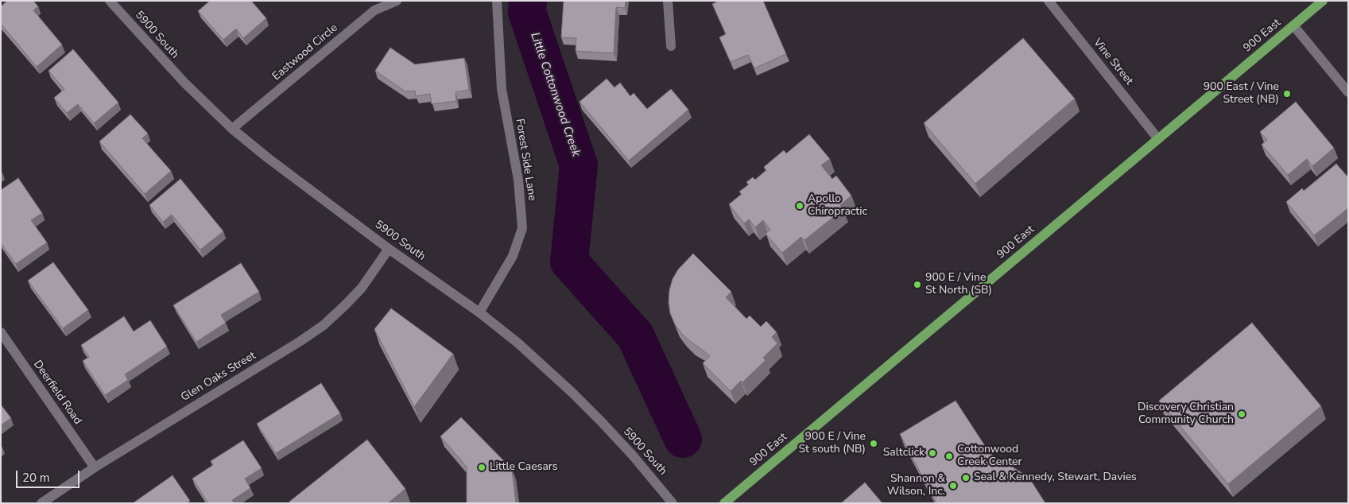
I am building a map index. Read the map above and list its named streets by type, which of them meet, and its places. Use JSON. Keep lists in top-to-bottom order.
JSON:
{
  "streets": {
    "main road": ["900 East"],
    "street": [
      "5900 South",
      "Eastwood Circle",
      "Vine Street",
      "Forest Side Lane",
      "Glen Oaks Street",
      "Deerfield Road"
    ]
  },
  "crossings": [
    ["5900 South", "Eastwood Circle"],
    ["5900 South", "Forest Side Lane"],
    ["5900 South", "Glen Oaks Street"],
    ["900 East", "Vine Street"],
    ["Glen Oaks Street", "Deerfield Road"]
  ],
  "water": ["Little Cottonwood Creek"],
  "places": [
    "900 East / Vine Street (NB)",
    "Apollo Chiropractic",
    "900 E / Vine St North (SB)",
    "Discovery Christian Community Church",
    "900 E / Vine St south (NB)",
    "Saltclick",
    "Cottonwood Creek Center",
    "Little Caesars",
    "Seal & Kennedy, Stewart, Davies",
    "Shannon & Wilson, Inc."
  ],
  "scale_bar": "20 m"
}
